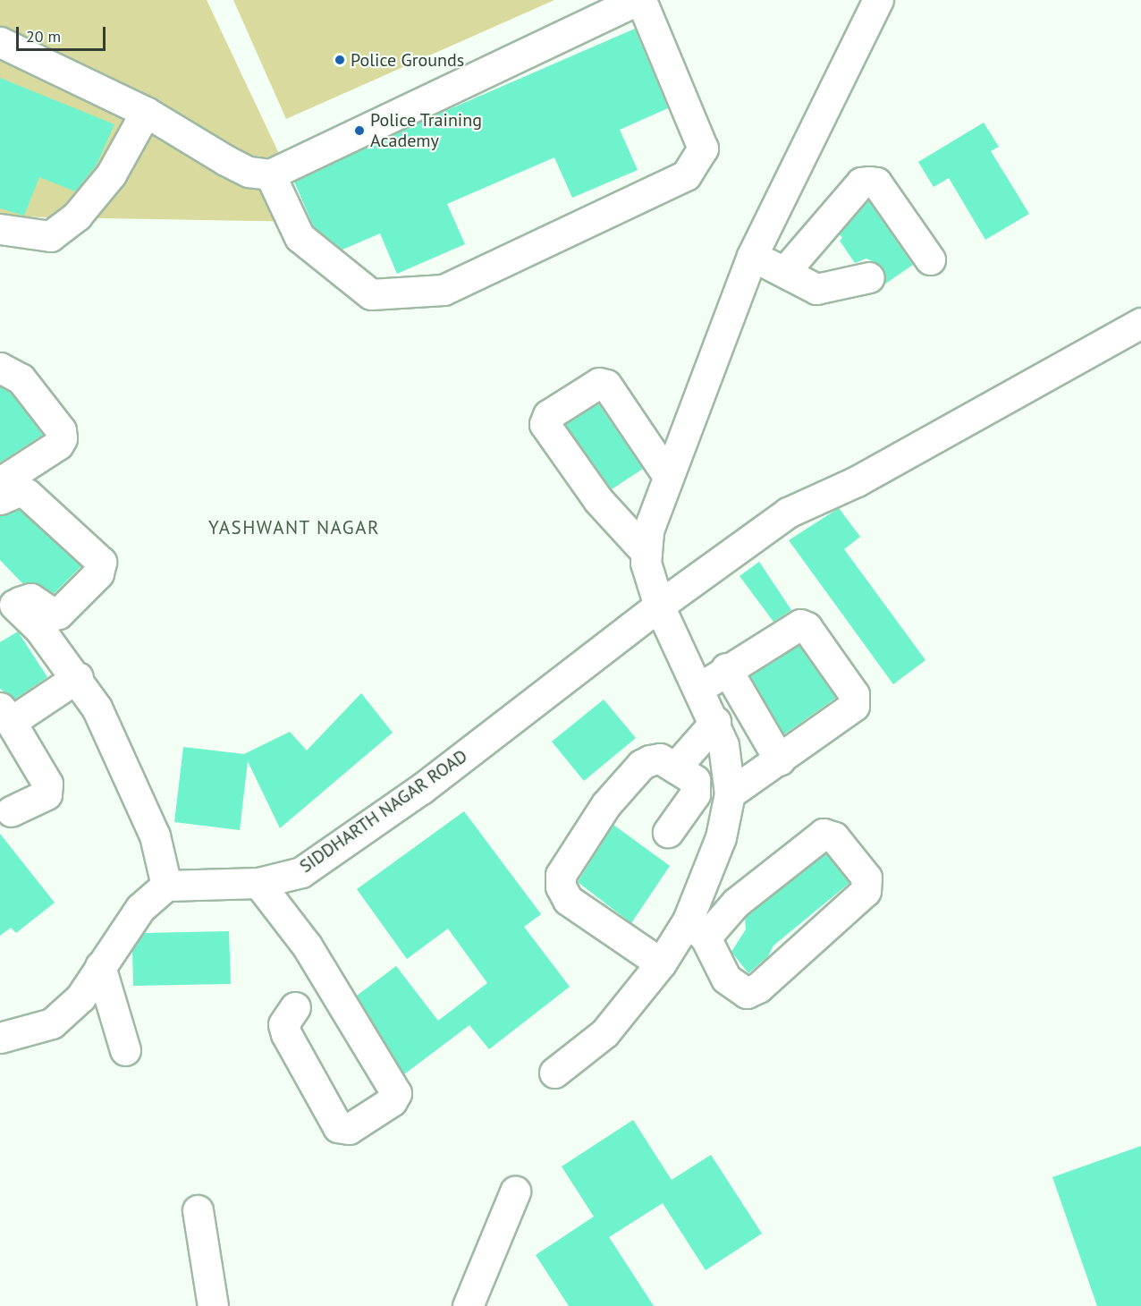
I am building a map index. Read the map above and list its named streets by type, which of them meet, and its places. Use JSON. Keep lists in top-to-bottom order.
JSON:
{
  "streets": {
    "street": ["SIDDHARTH NAGAR ROAD"]
  },
  "districts": ["YASHWANT NAGAR"],
  "places": ["Police Grounds", "Police Training Academy"],
  "scale_bar": "20 m"
}
